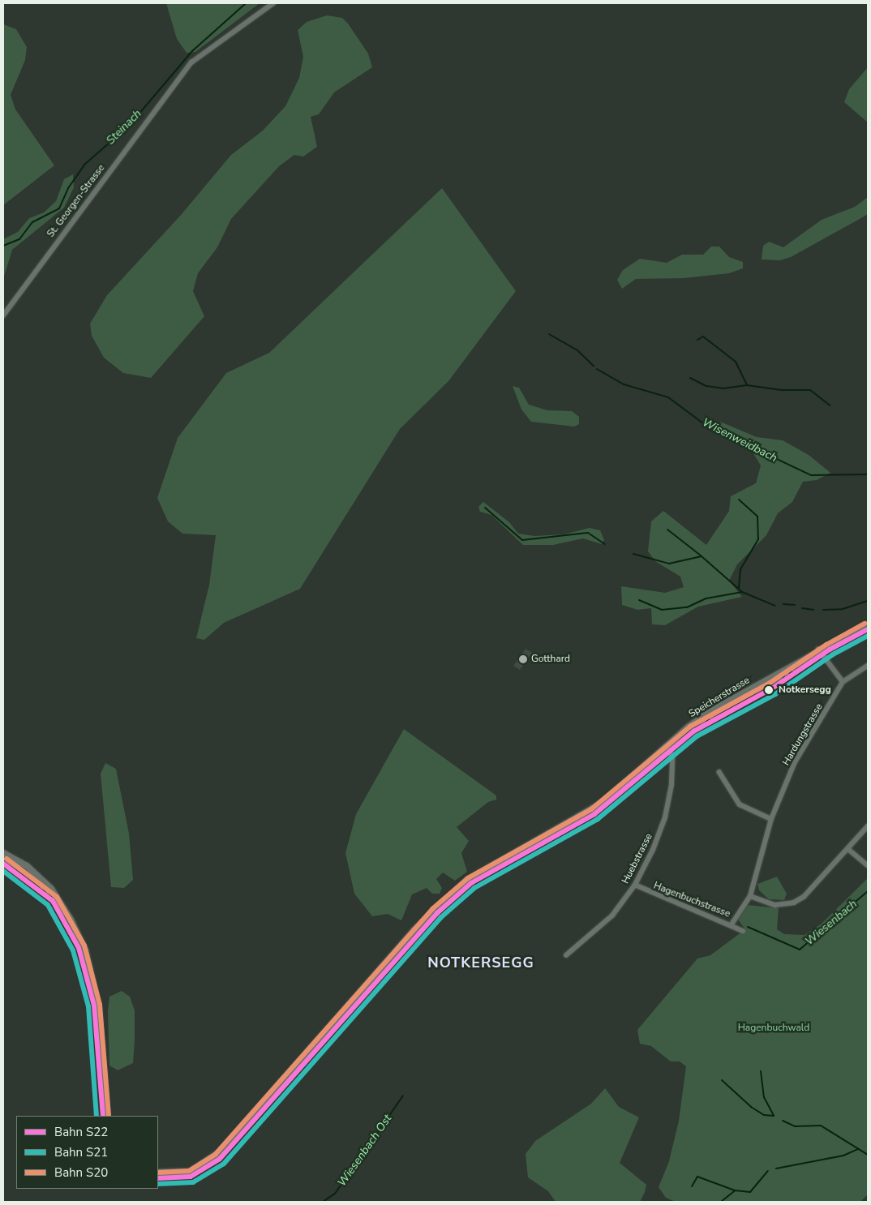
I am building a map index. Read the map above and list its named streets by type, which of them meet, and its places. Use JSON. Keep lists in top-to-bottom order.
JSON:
{
  "streets": {
    "main road": ["Speicherstrasse"],
    "street": [
      "St. Georgen-Strasse",
      "Hardungstrasse",
      "Huebstrasse",
      "Hagenbuchstrasse"
    ]
  },
  "crossings": [
    ["Speicherstrasse", "Huebstrasse"],
    ["Hardungstrasse", "Hagenbuchstrasse"],
    ["Huebstrasse", "Hagenbuchstrasse"]
  ],
  "districts": ["NOTKERSEGG"],
  "water": [
    "Steinach",
    "Wisenweidbach",
    "Wiesenbach",
    "Wiesenbach Ost"
  ],
  "parks": ["Hagenbuchwald"],
  "places": ["Gotthard", "Notkersegg"],
  "lines": ["rail line S20", "rail line S22", "rail line S21"],
  "legend": ["Bahn S22", "Bahn S21", "Bahn S20"]
}
